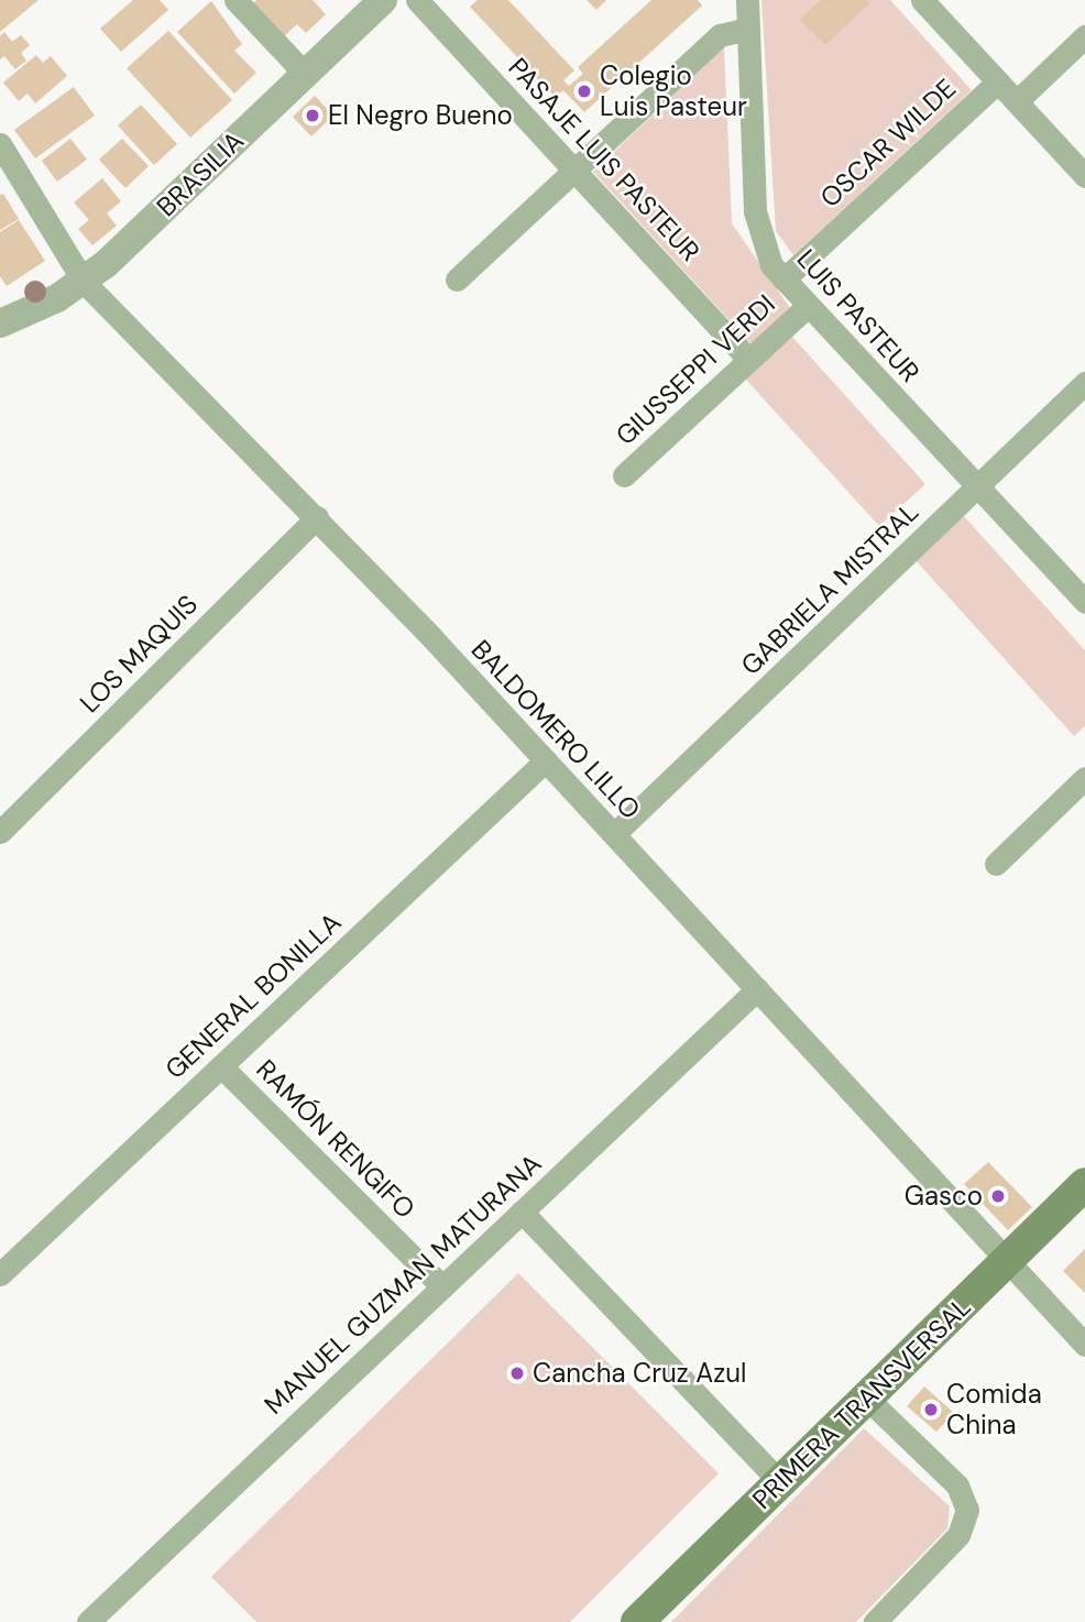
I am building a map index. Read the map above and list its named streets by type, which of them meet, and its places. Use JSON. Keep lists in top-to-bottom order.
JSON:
{
  "streets": {
    "main road": ["PRIMERA TRANSVERSAL"],
    "street": [
      "OSCAR WILDE",
      "PASAJE LUIS PASTEUR",
      "BRASILIA",
      "LUIS PASTEUR",
      "GIUSSEPPI VERDI",
      "GABRIELA MISTRAL",
      "LOS MAQUIS",
      "BALDOMERO LILLO",
      "GENERAL BONILLA",
      "RAMÓN RENGIFO",
      "MANUEL GUZMAN MATURANA"
    ]
  },
  "crossings": [
    ["OSCAR WILDE", "LUIS PASTEUR"],
    ["PASAJE LUIS PASTEUR", "GIUSSEPPI VERDI"],
    ["BRASILIA", "BALDOMERO LILLO"],
    ["LUIS PASTEUR", "GIUSSEPPI VERDI"],
    ["LUIS PASTEUR", "GABRIELA MISTRAL"],
    ["GABRIELA MISTRAL", "BALDOMERO LILLO"],
    ["LOS MAQUIS", "BALDOMERO LILLO"],
    ["BALDOMERO LILLO", "GENERAL BONILLA"],
    ["BALDOMERO LILLO", "MANUEL GUZMAN MATURANA"],
    ["BALDOMERO LILLO", "PRIMERA TRANSVERSAL"],
    ["GENERAL BONILLA", "RAMÓN RENGIFO"],
    ["RAMÓN RENGIFO", "MANUEL GUZMAN MATURANA"]
  ],
  "places": [
    "Colegio Luis Pasteur",
    "El Negro Bueno",
    "Gasco",
    "Cancha Cruz Azul",
    "Comida China"
  ]
}
